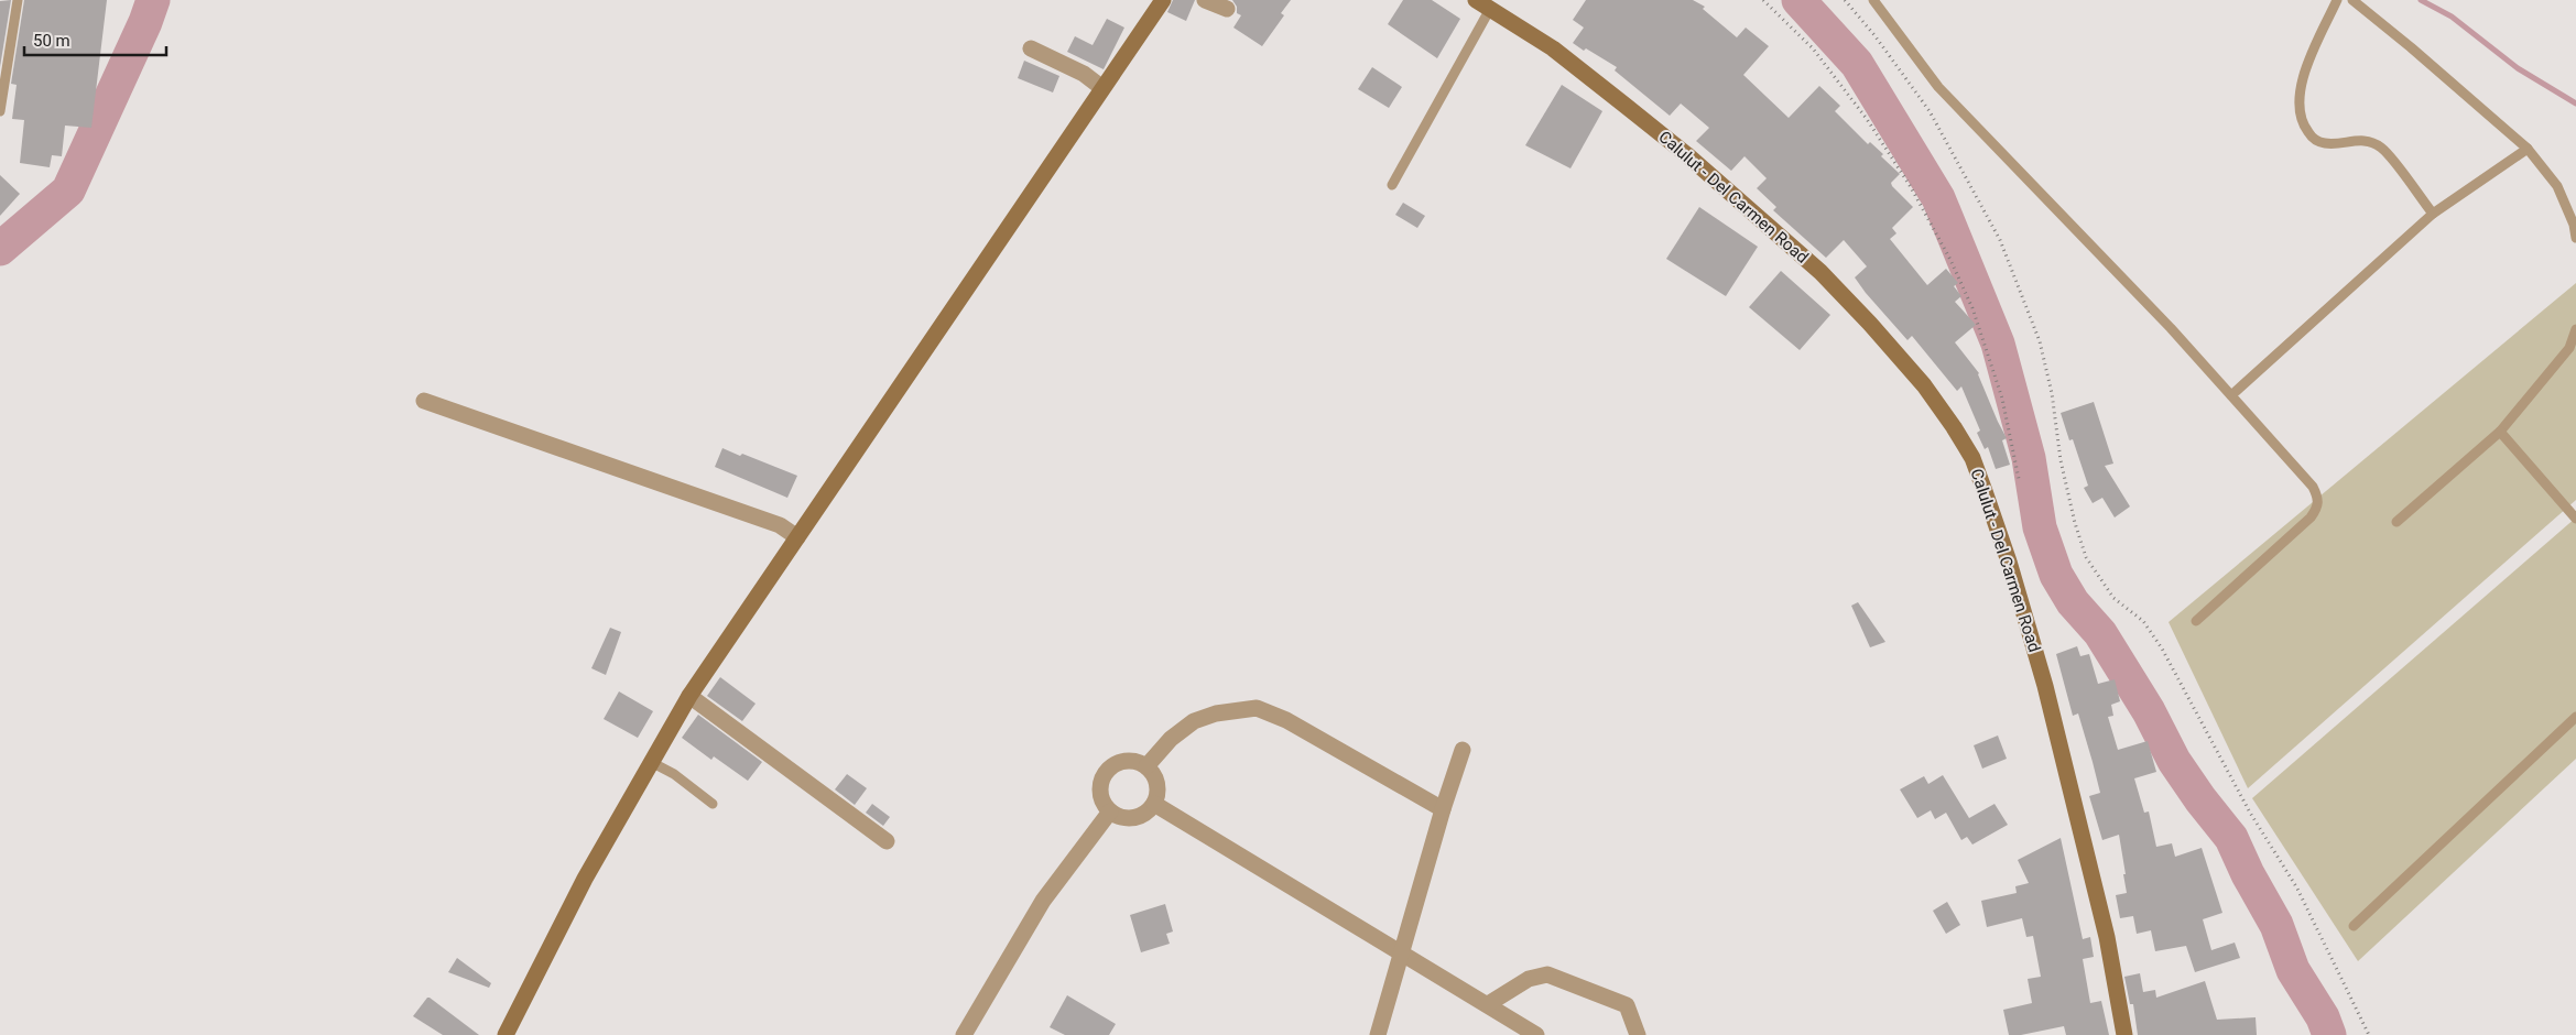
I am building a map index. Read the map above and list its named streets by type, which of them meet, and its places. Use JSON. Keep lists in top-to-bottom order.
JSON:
{
  "streets": {
    "main road": ["Calulut - Del Carmen Road"]
  },
  "scale_bar": "50 m"
}
